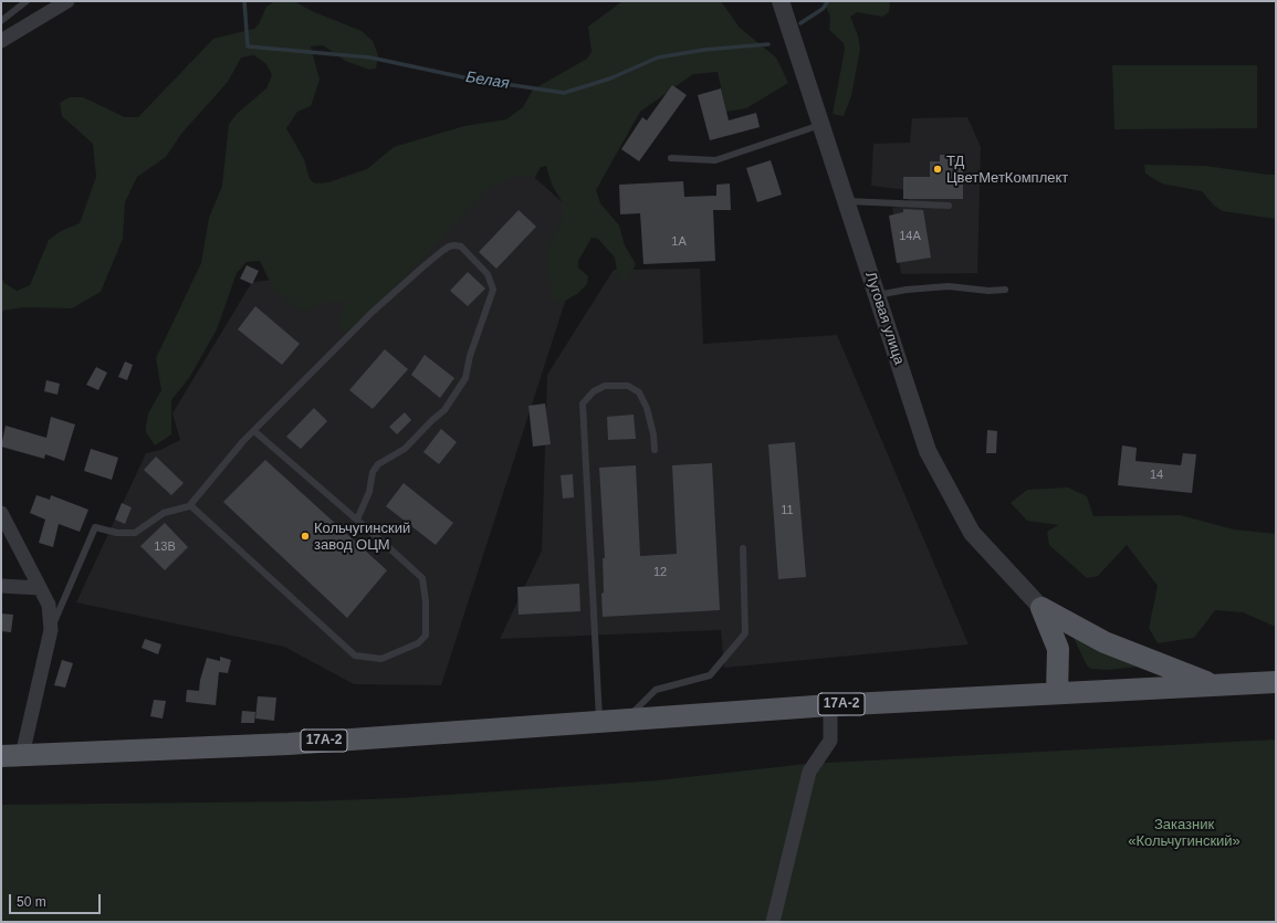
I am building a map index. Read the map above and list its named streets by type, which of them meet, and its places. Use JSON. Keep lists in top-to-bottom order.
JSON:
{
  "streets": {
    "main road": ["17А-2"],
    "street": ["Луговая улица"]
  },
  "water": ["Белая"],
  "parks": ["Заказник «Кольчугинский»"],
  "places": ["ТД ЦветМетКомплект", "Кольчугинский завод ОЦМ"],
  "house_numbers": [
    "14А",
    "1А",
    "14",
    "11",
    "13В",
    "12"
  ],
  "scale_bar": "50 m"
}
